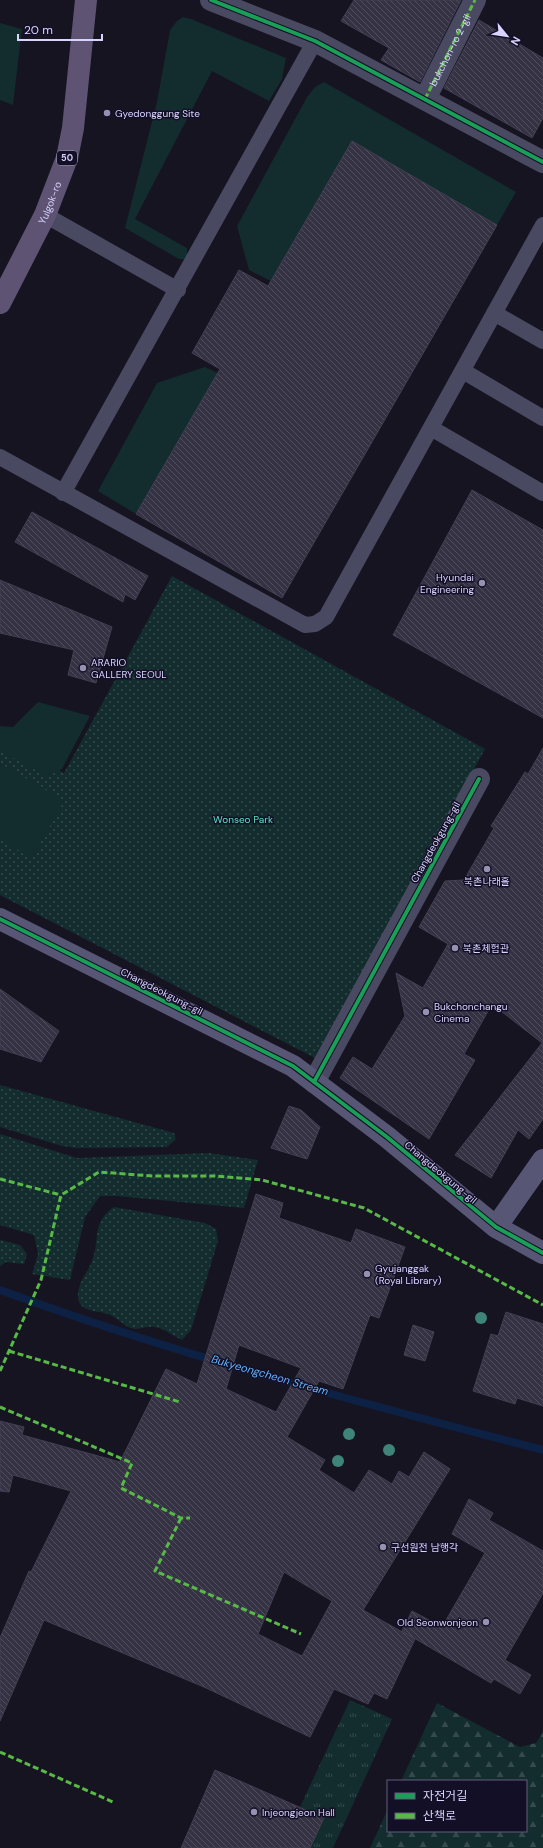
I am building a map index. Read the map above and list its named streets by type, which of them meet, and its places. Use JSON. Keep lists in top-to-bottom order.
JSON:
{
  "streets": {
    "main road": ["50", "Yulgok-ro"],
    "street": ["bukchon-ro 2-gil", "Changdeokgung-gil"]
  },
  "water": ["Bukyeongcheon Stream"],
  "parks": ["Wonseo Park"],
  "places": [
    "Gyedonggung Site",
    "Hyundai Engineering",
    "ARARIO GALLERY SEOUL",
    "북촌나래홀",
    "북촌체험관",
    "Bukchonchangu Cinema",
    "Gyujanggak (Royal Library)",
    "구선원전 남행각",
    "Old Seonwonjeon",
    "Injeongjeon Hall"
  ],
  "legend": ["자전거길", "산책로"],
  "scale_bar": "20 m",
  "north": "bottom right"
}
